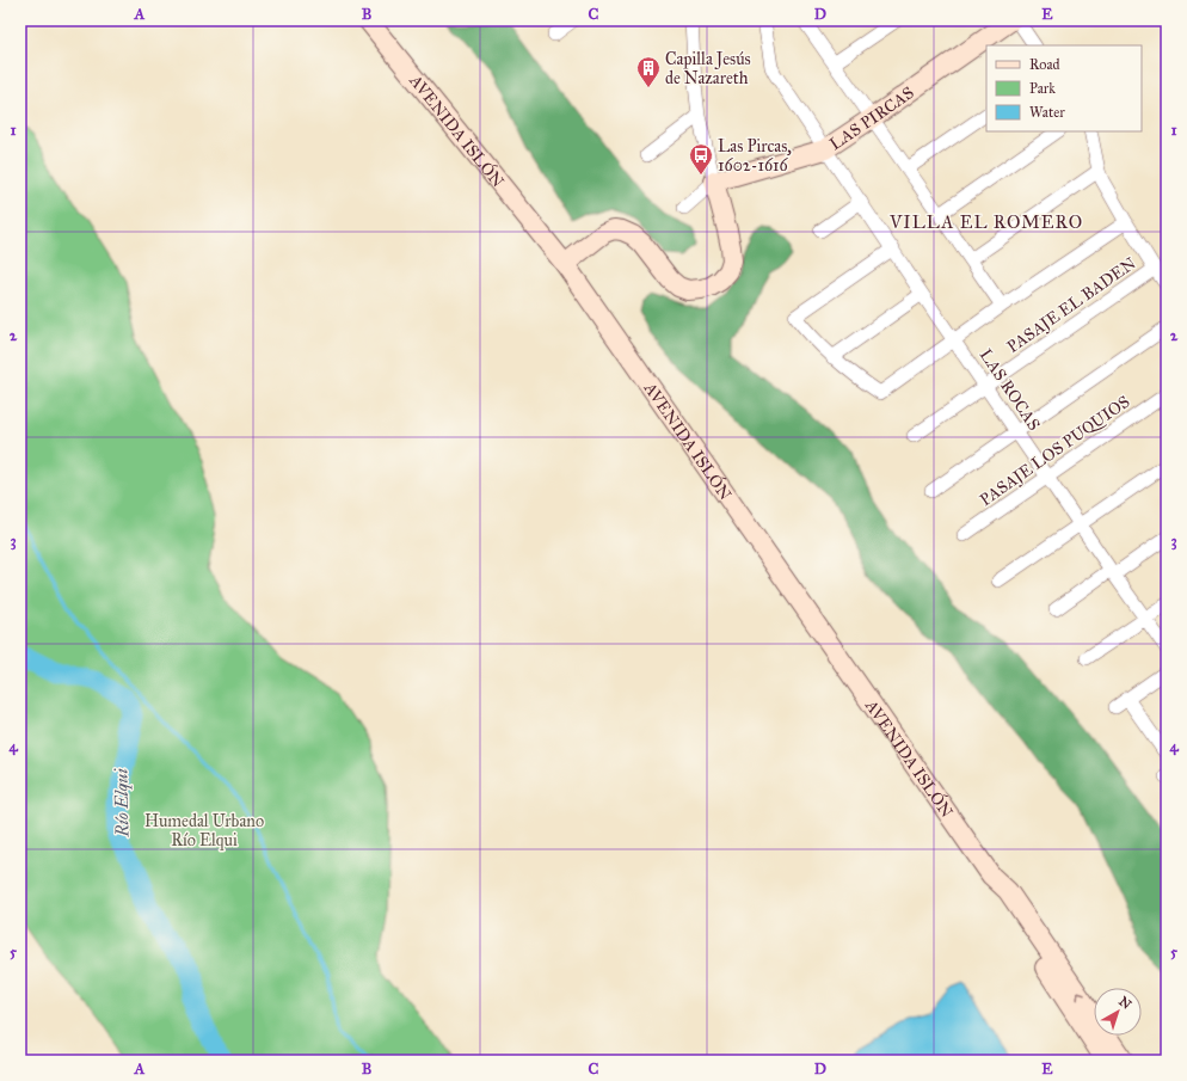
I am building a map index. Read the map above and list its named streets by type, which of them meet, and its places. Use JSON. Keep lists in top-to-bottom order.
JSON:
{
  "streets": {
    "main road": ["LAS PIRCAS", "AVENIDA ISLÓN"],
    "street": ["PASAJE EL BADEN", "LAS ROCAS", "PASAJE LOS PUQUIOS"]
  },
  "crossings": [
    ["LAS PIRCAS", "LAS ROCAS"],
    ["PASAJE EL BADEN", "LAS ROCAS"],
    ["LAS ROCAS", "PASAJE LOS PUQUIOS"]
  ],
  "districts": ["VILLA EL ROMERO"],
  "water": ["Río Elqui"],
  "parks": ["Humedal Urbano Río Elqui"],
  "places": {
    "building": ["Capilla Jesús de Nazareth"],
    "bus stop": ["Las Pircas, 1602-1616"]
  },
  "legend": ["Road", "Park", "Water"],
  "north": "top right",
  "grid": {
    "columns": [
      "A",
      "B",
      "C",
      "D",
      "E"
    ],
    "rows": [
      "1",
      "2",
      "3",
      "4",
      "5"
    ]
  }
}
